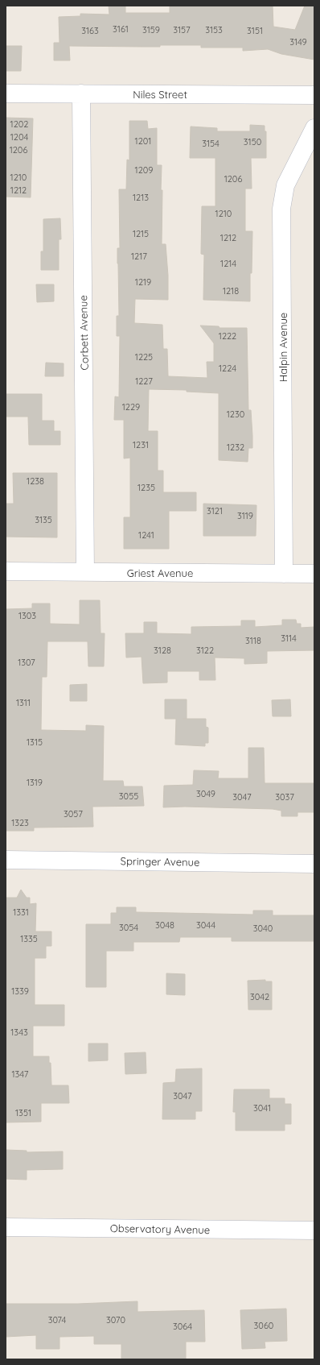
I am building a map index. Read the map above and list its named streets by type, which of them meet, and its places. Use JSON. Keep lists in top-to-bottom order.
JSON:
{
  "streets": {
    "street": [
      "Niles Street",
      "Corbett Avenue",
      "Halpin Avenue",
      "Griest Avenue",
      "Springer Avenue",
      "Observatory Avenue"
    ]
  },
  "crossings": [
    ["Niles Street", "Corbett Avenue"],
    ["Corbett Avenue", "Griest Avenue"],
    ["Halpin Avenue", "Griest Avenue"]
  ],
  "house_numbers": [
    "3161",
    "3159",
    "3157",
    "3153",
    "3163",
    "3151",
    "3149",
    "1202",
    "1204",
    "1201",
    "3150",
    "3154",
    "1206",
    "1209",
    "1210",
    "1206",
    "1212",
    "1213",
    "1210",
    "1215",
    "1212",
    "1217",
    "1214",
    "1219",
    "1218",
    "1222",
    "1225",
    "1224",
    "1227",
    "1229",
    "1230",
    "1231",
    "1232",
    "1238",
    "1235",
    "3121",
    "3119",
    "3135",
    "1241",
    "1303",
    "3114",
    "3118",
    "3128",
    "3122",
    "1307",
    "1311",
    "1315",
    "1319",
    "3049",
    "3055",
    "3047",
    "3037",
    "3057",
    "1323",
    "1331",
    "3048",
    "3044",
    "3054",
    "3040",
    "1335",
    "1339",
    "3042",
    "1343",
    "1347",
    "3047",
    "3041",
    "1351",
    "3074",
    "3070",
    "3060",
    "3064"
  ]
}
